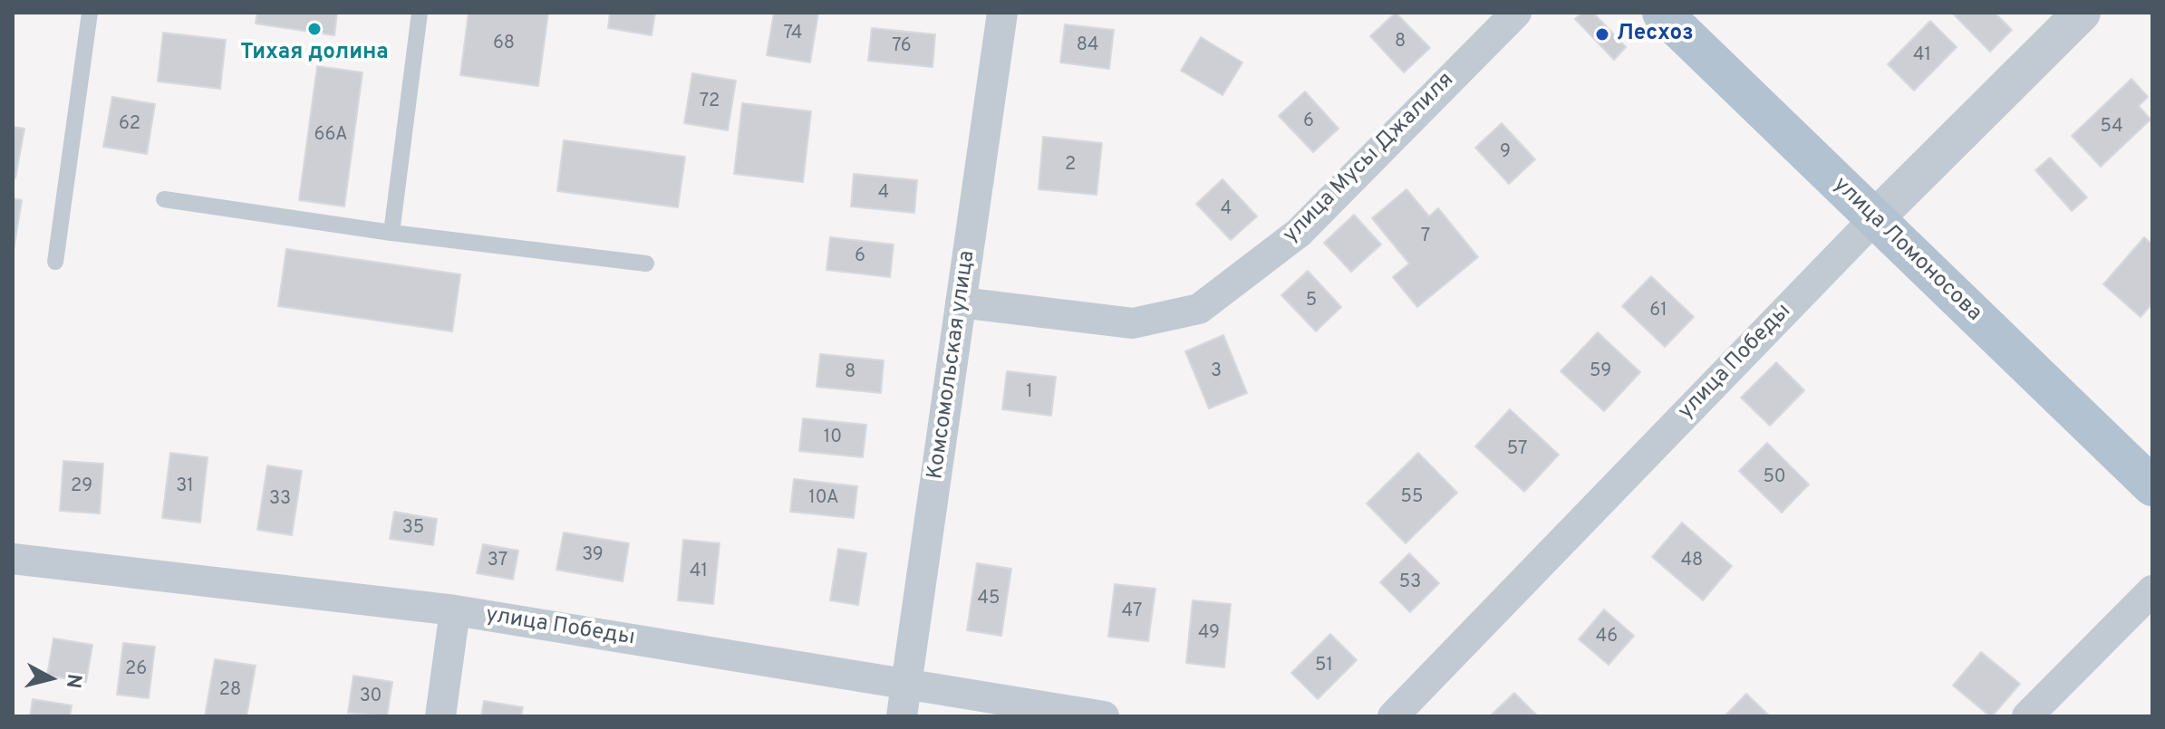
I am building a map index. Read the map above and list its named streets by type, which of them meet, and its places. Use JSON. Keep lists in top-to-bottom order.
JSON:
{
  "streets": {
    "main road": ["улица Ломоносова"],
    "street": ["улица Мусы Джалиля", "улица Победы", "Комсомольская улица"]
  },
  "crossings": [
    ["улица Мусы Джалиля", "Комсомольская улица"],
    ["улица Ломоносова", "улица Победы"],
    ["улица Победы", "Комсомольская улица"]
  ],
  "places": ["Тихая долина", "Лесхоз"],
  "house_numbers": [
    "74",
    "8",
    "68",
    "84",
    "76",
    "41",
    "72",
    "6",
    "62",
    "54",
    "66А",
    "9",
    "2",
    "4",
    "4",
    "7",
    "6",
    "5",
    "61",
    "3",
    "59",
    "8",
    "1",
    "10",
    "57",
    "50",
    "29",
    "31",
    "55",
    "10А",
    "33",
    "35",
    "39",
    "37",
    "48",
    "41",
    "53",
    "45",
    "47",
    "49",
    "46",
    "51",
    "26",
    "28",
    "30"
  ],
  "north": "right"
}
